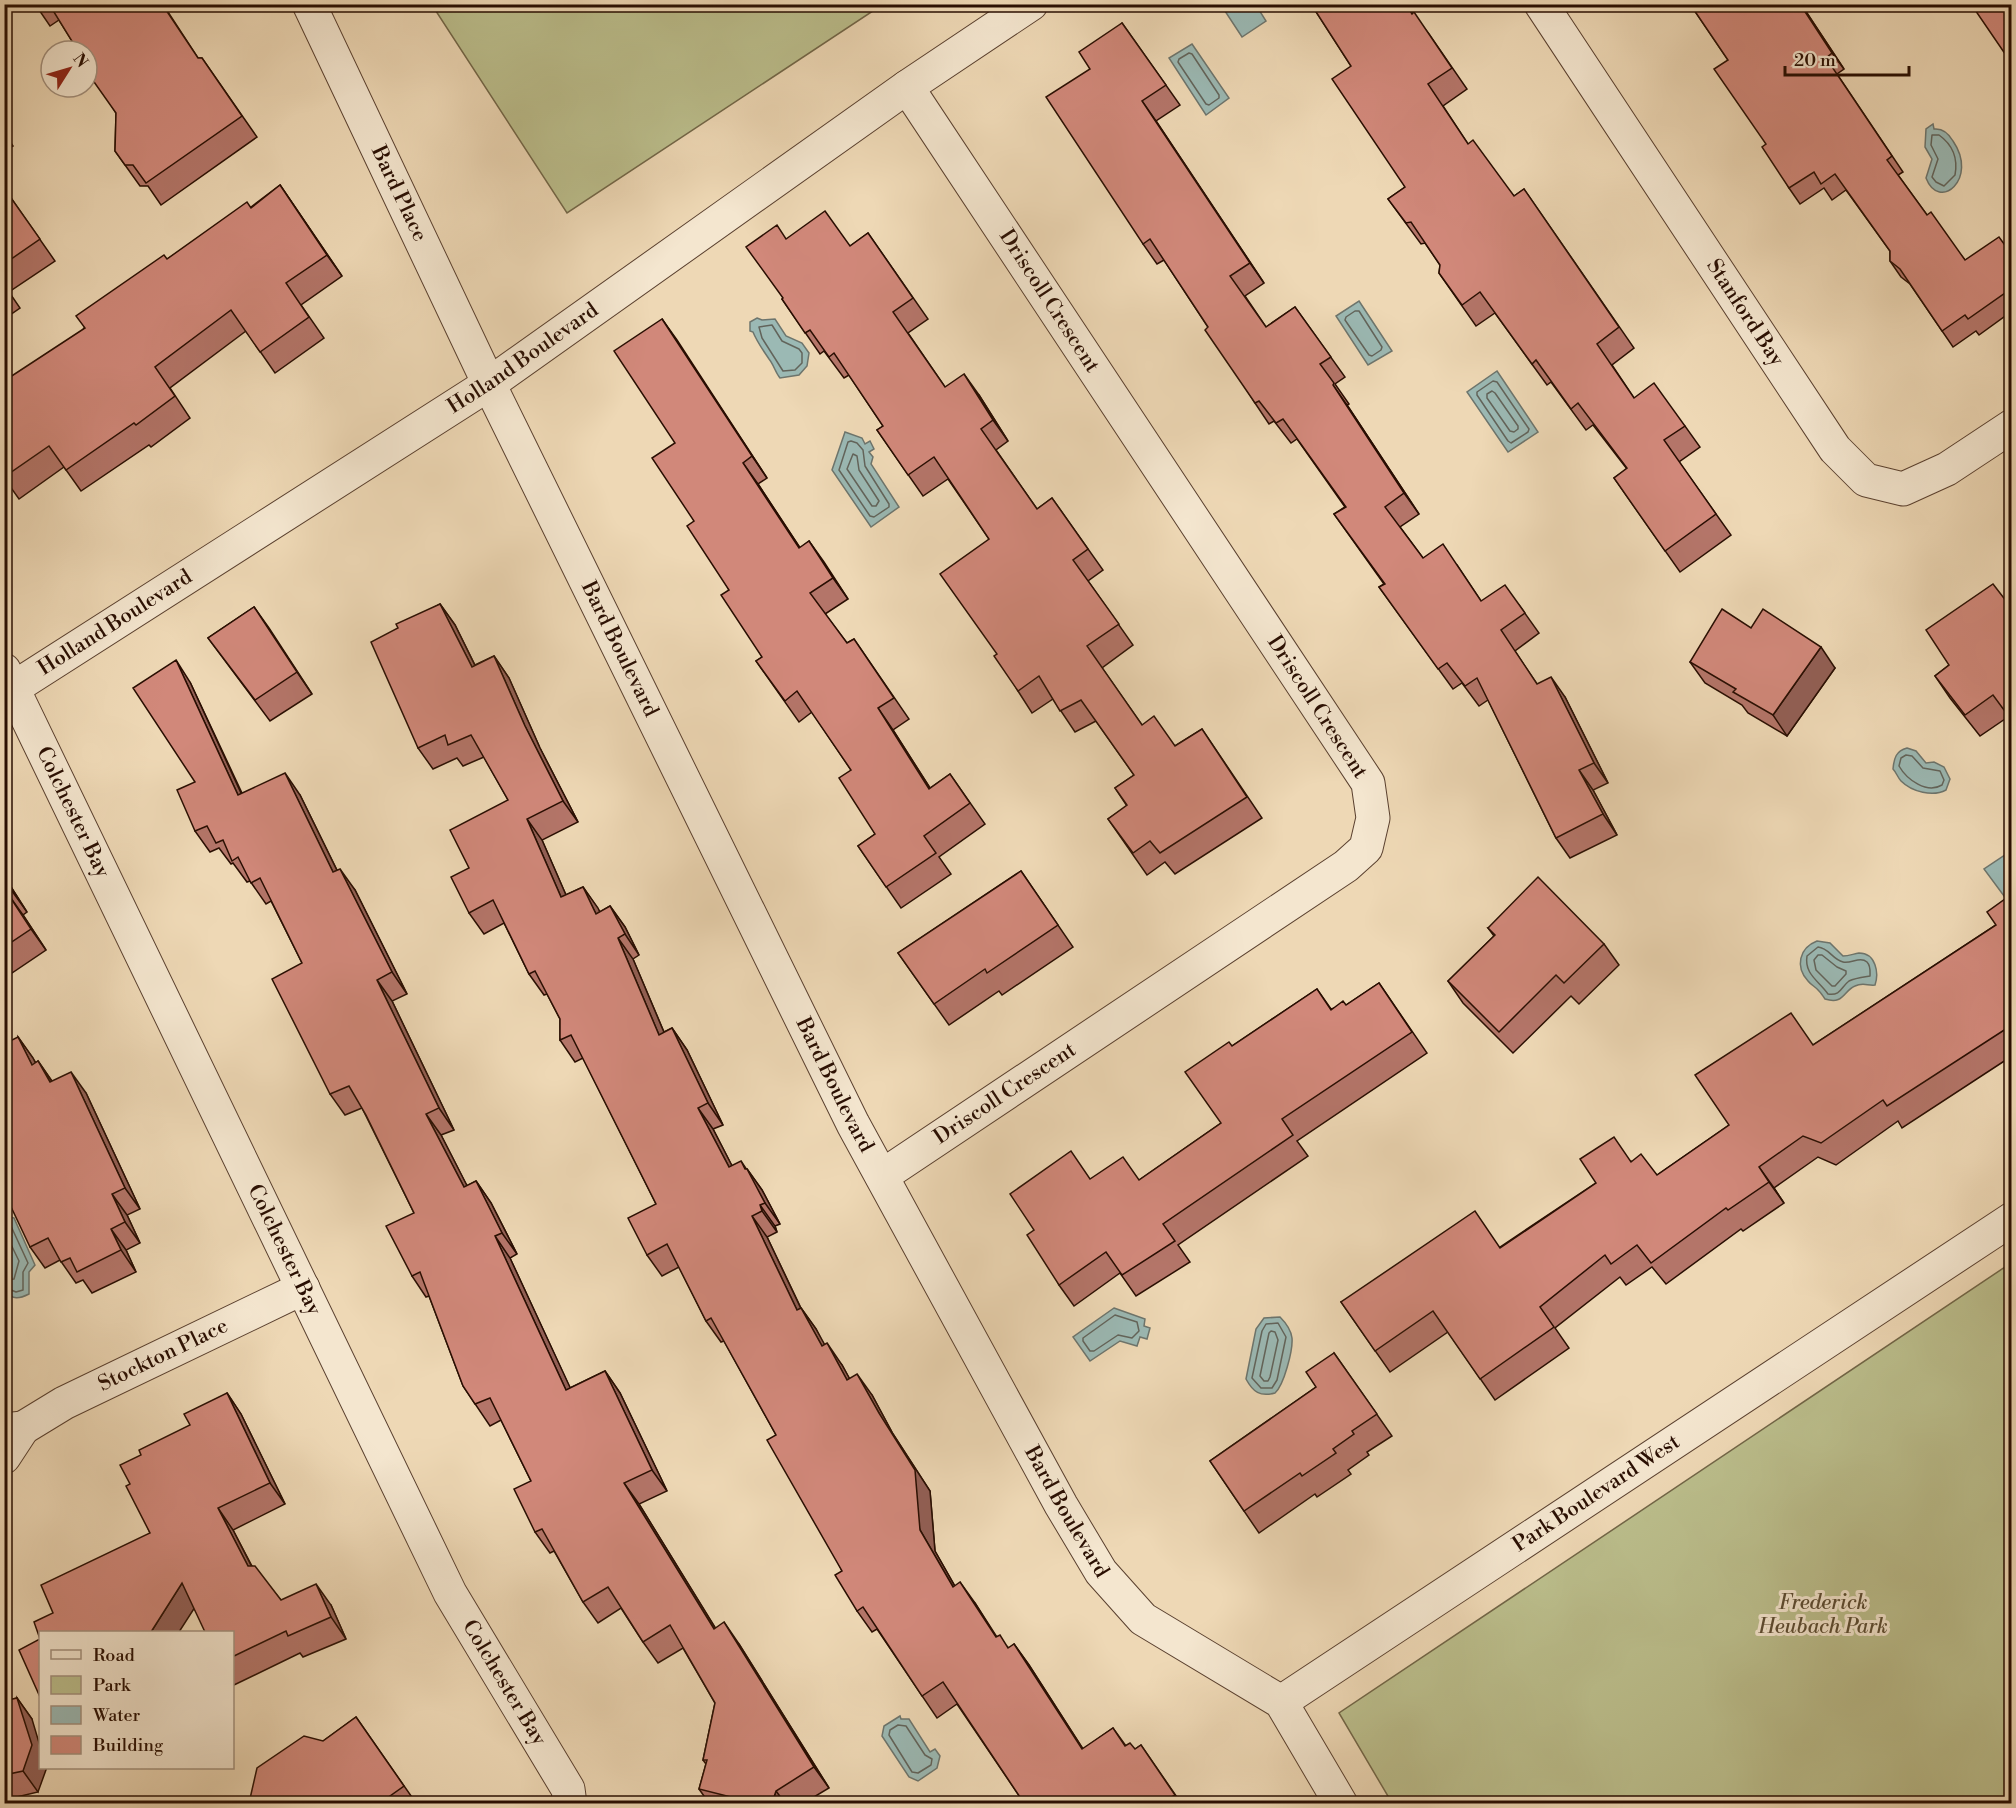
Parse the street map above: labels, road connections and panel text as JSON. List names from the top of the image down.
{
  "streets": {
    "street": [
      "Bard Place",
      "Driscoll Crescent",
      "Stanford Bay",
      "Holland Boulevard",
      "Bard Boulevard",
      "Colchester Bay",
      "Stockton Place",
      "Park Boulevard West"
    ]
  },
  "crossings": [
    ["Bard Place", "Holland Boulevard"],
    ["Bard Place", "Bard Boulevard"],
    ["Driscoll Crescent", "Holland Boulevard"],
    ["Driscoll Crescent", "Bard Boulevard"],
    ["Holland Boulevard", "Bard Boulevard"],
    ["Holland Boulevard", "Colchester Bay"],
    ["Bard Boulevard", "Park Boulevard West"],
    ["Colchester Bay", "Stockton Place"]
  ],
  "parks": ["Frederick Heubach Park"],
  "legend": [
    "Road",
    "Park",
    "Water",
    "Building"
  ],
  "scale_bar": "20 m",
  "north": "top right"
}
